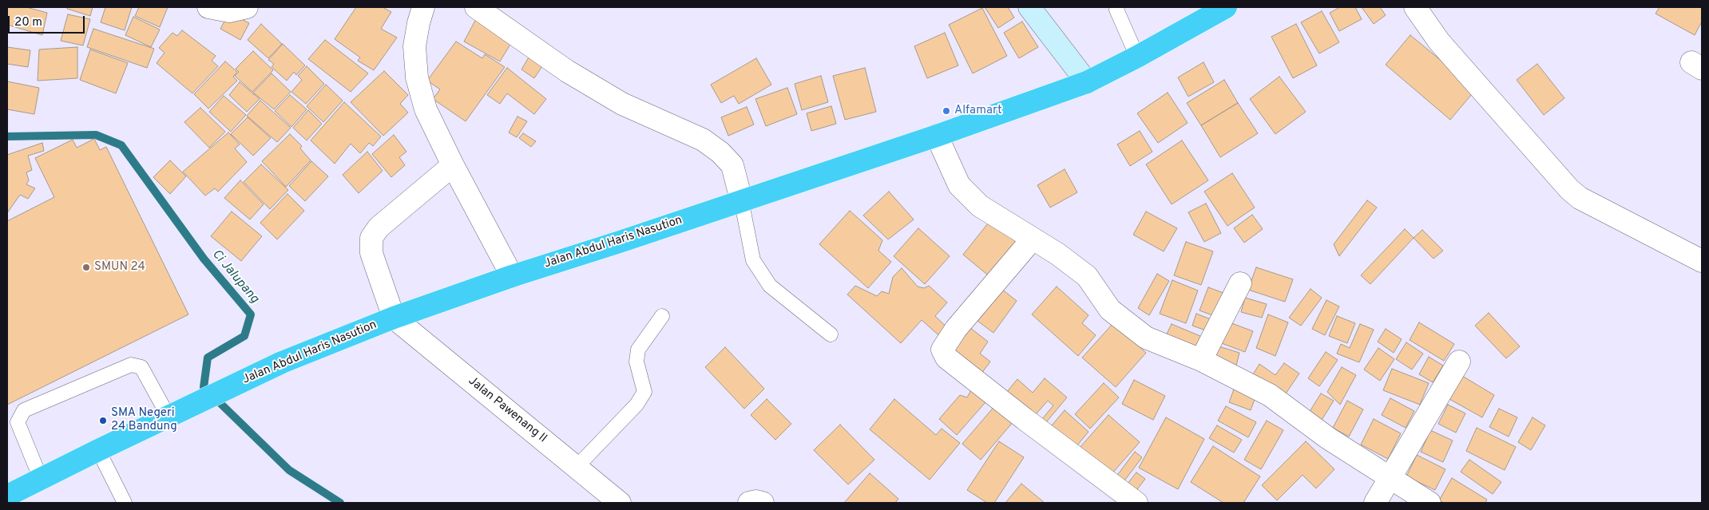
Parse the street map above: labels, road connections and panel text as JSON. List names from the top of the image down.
{
  "streets": {
    "highway": ["Jalan Abdul Haris Nasution"],
    "street": ["Jalan Pawenang II"]
  },
  "crossings": [
    ["Jalan Abdul Haris Nasution", "Jalan Pawenang II"]
  ],
  "water": ["Ci Jalupang"],
  "places": ["Alfamart", "SMUN 24", "SMA Negeri 24 Bandung"],
  "scale_bar": "20 m"
}
